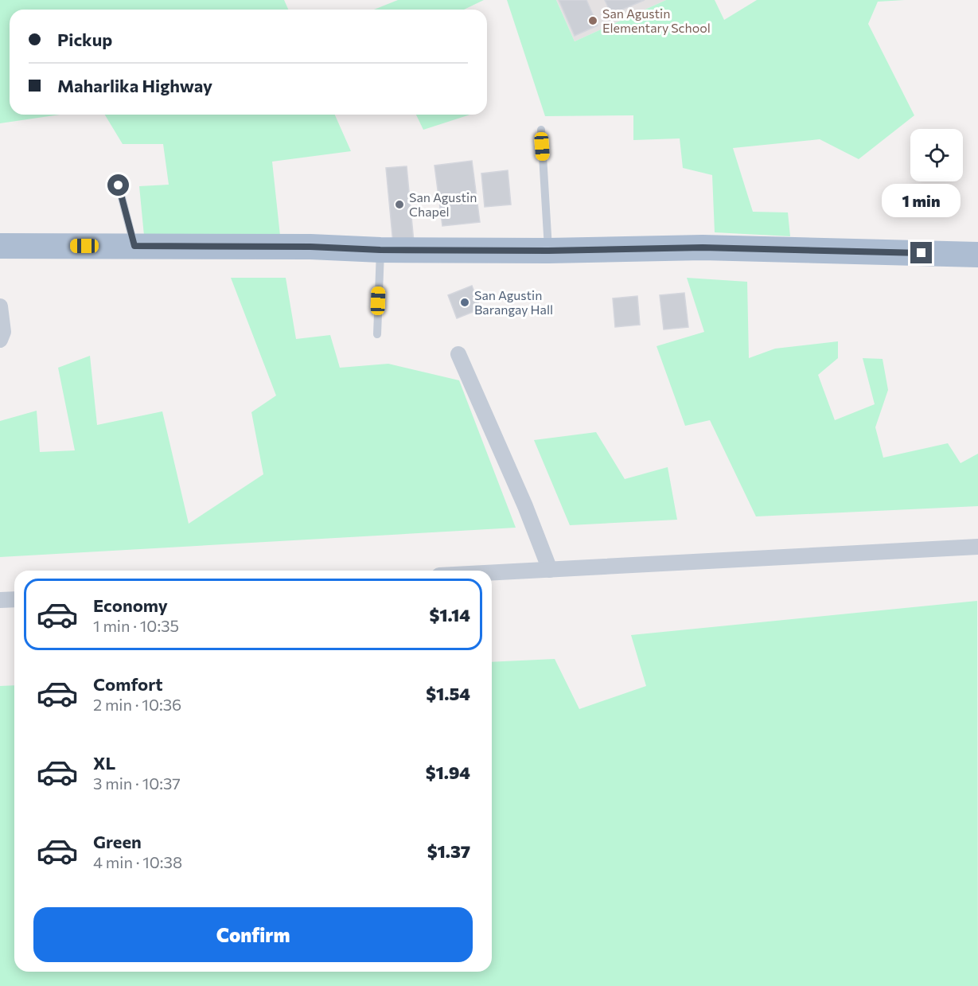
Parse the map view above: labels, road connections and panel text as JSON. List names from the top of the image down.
{
  "places": ["San Agustin Elementary School", "San Agustin Chapel", "San Agustin Barangay Hall"],
  "page": {
    "banner": ["Pickup", "Maharlika Highway"],
    "bubble": "1 min",
    "list": [
      {
        "name": "Economy",
        "note": "1 min · 10:35",
        "value": "$1.14"
      },
      {
        "name": "Comfort",
        "note": "2 min · 10:36",
        "value": "$1.54"
      },
      {
        "name": "XL",
        "note": "3 min · 10:37",
        "value": "$1.94"
      },
      {
        "name": "Green",
        "note": "4 min · 10:38",
        "value": "$1.37"
      }
    ],
    "buttons": "Confirm"
  }
}
